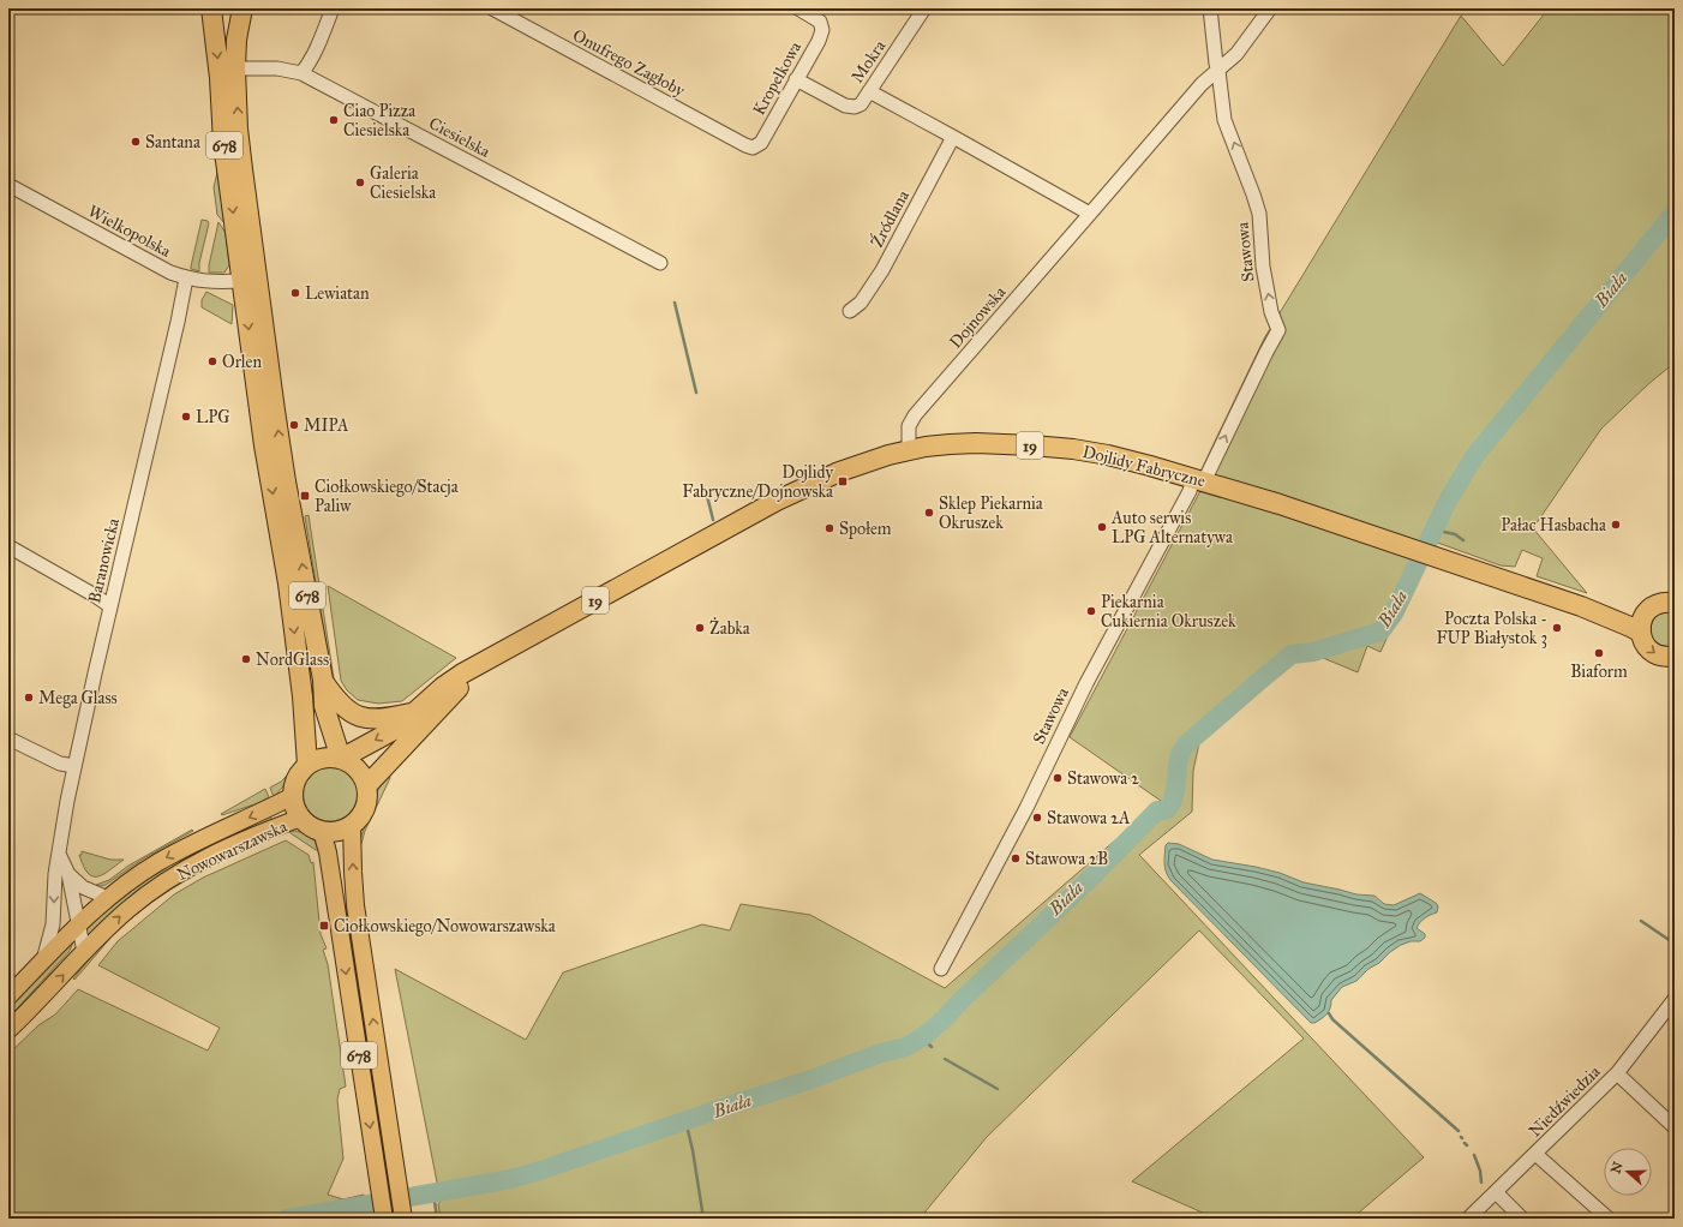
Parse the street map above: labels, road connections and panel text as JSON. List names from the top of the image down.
{
  "streets": {
    "highway": ["678", "19", "Dojlidy Fabryczne"],
    "main road": ["Nowowarszawska"],
    "street": [
      "Mokra",
      "Onufrego Zagłoby",
      "Kropelkowa",
      "Ciesielska",
      "Źródlana",
      "Wielkopolska",
      "Stawowa",
      "Dojnowska",
      "Baranowicka",
      "Niedźwiedzia"
    ]
  },
  "crossings": [
    ["Mokra", "Kropelkowa"],
    ["Onufrego Zagłoby", "Kropelkowa"],
    ["Ciesielska", "678"],
    ["678", "Wielkopolska"],
    ["678", "19"],
    ["678", "Nowowarszawska"],
    ["Wielkopolska", "Baranowicka"],
    ["Stawowa", "Dojnowska"],
    ["Stawowa", "Dojlidy Fabryczne"],
    ["Dojnowska", "Dojlidy Fabryczne"],
    ["19", "Dojlidy Fabryczne"],
    ["19", "Nowowarszawska"],
    ["Baranowicka", "Nowowarszawska"]
  ],
  "one_way": ["Stawowa"],
  "water": ["Biała"],
  "places": {
    "other": [
      "Ciao Pizza Ciesielska",
      "Santana",
      "Galeria Ciesielska",
      "Lewiatan",
      "Orlen",
      "LPG",
      "MIPA",
      "Sklep Piekarnia Okruszek",
      "Pałac Hasbacha",
      "Auto serwis LPG Alternatywa",
      "Społem",
      "Piekarnia Cukiernia Okruszek",
      "Żabka",
      "Poczta Polska - FUP Białystok 3",
      "Biaform",
      "NordGlass",
      "Mega Glass",
      "Stawowa 2",
      "Stawowa 2A",
      "Stawowa 2B"
    ],
    "transit": ["Dojlidy Fabryczne/Dojnowska", "Ciołkowskiego/Stacja Paliw", "Ciołkowskiego/Nowowarszawska"]
  },
  "north": "left"
}
